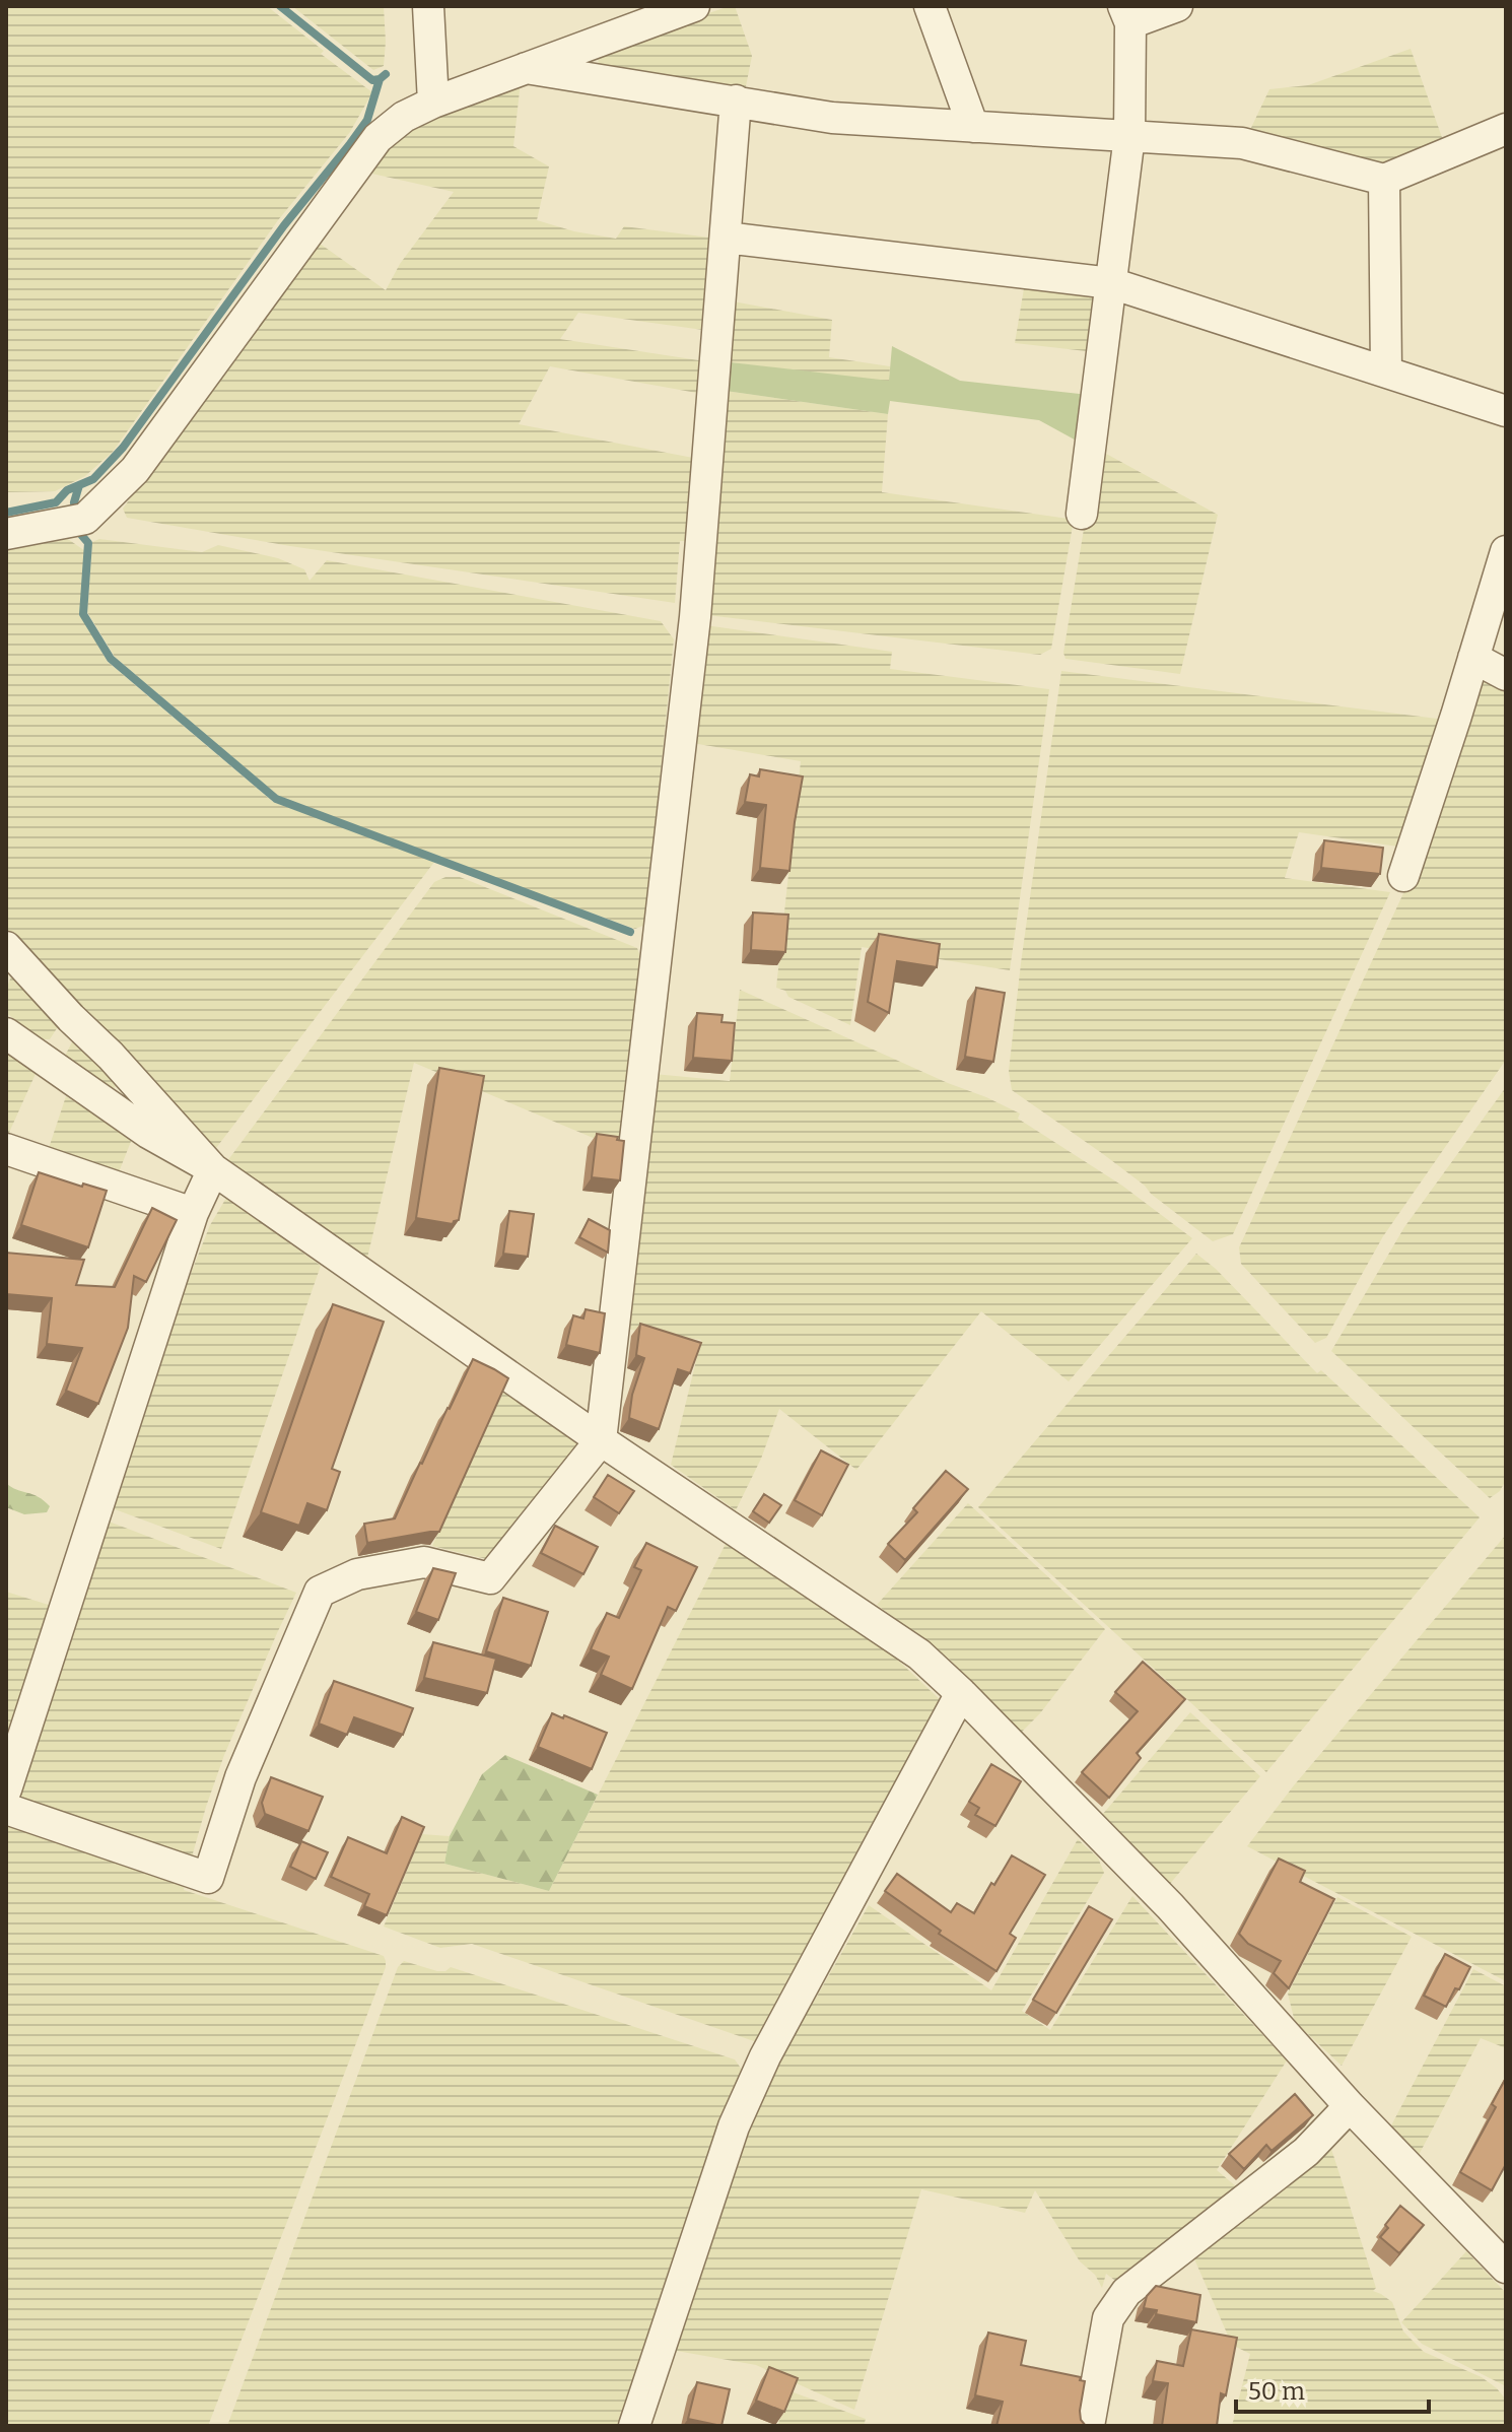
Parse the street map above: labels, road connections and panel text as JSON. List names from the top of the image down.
{
  "scale_bar": "50 m"
}
